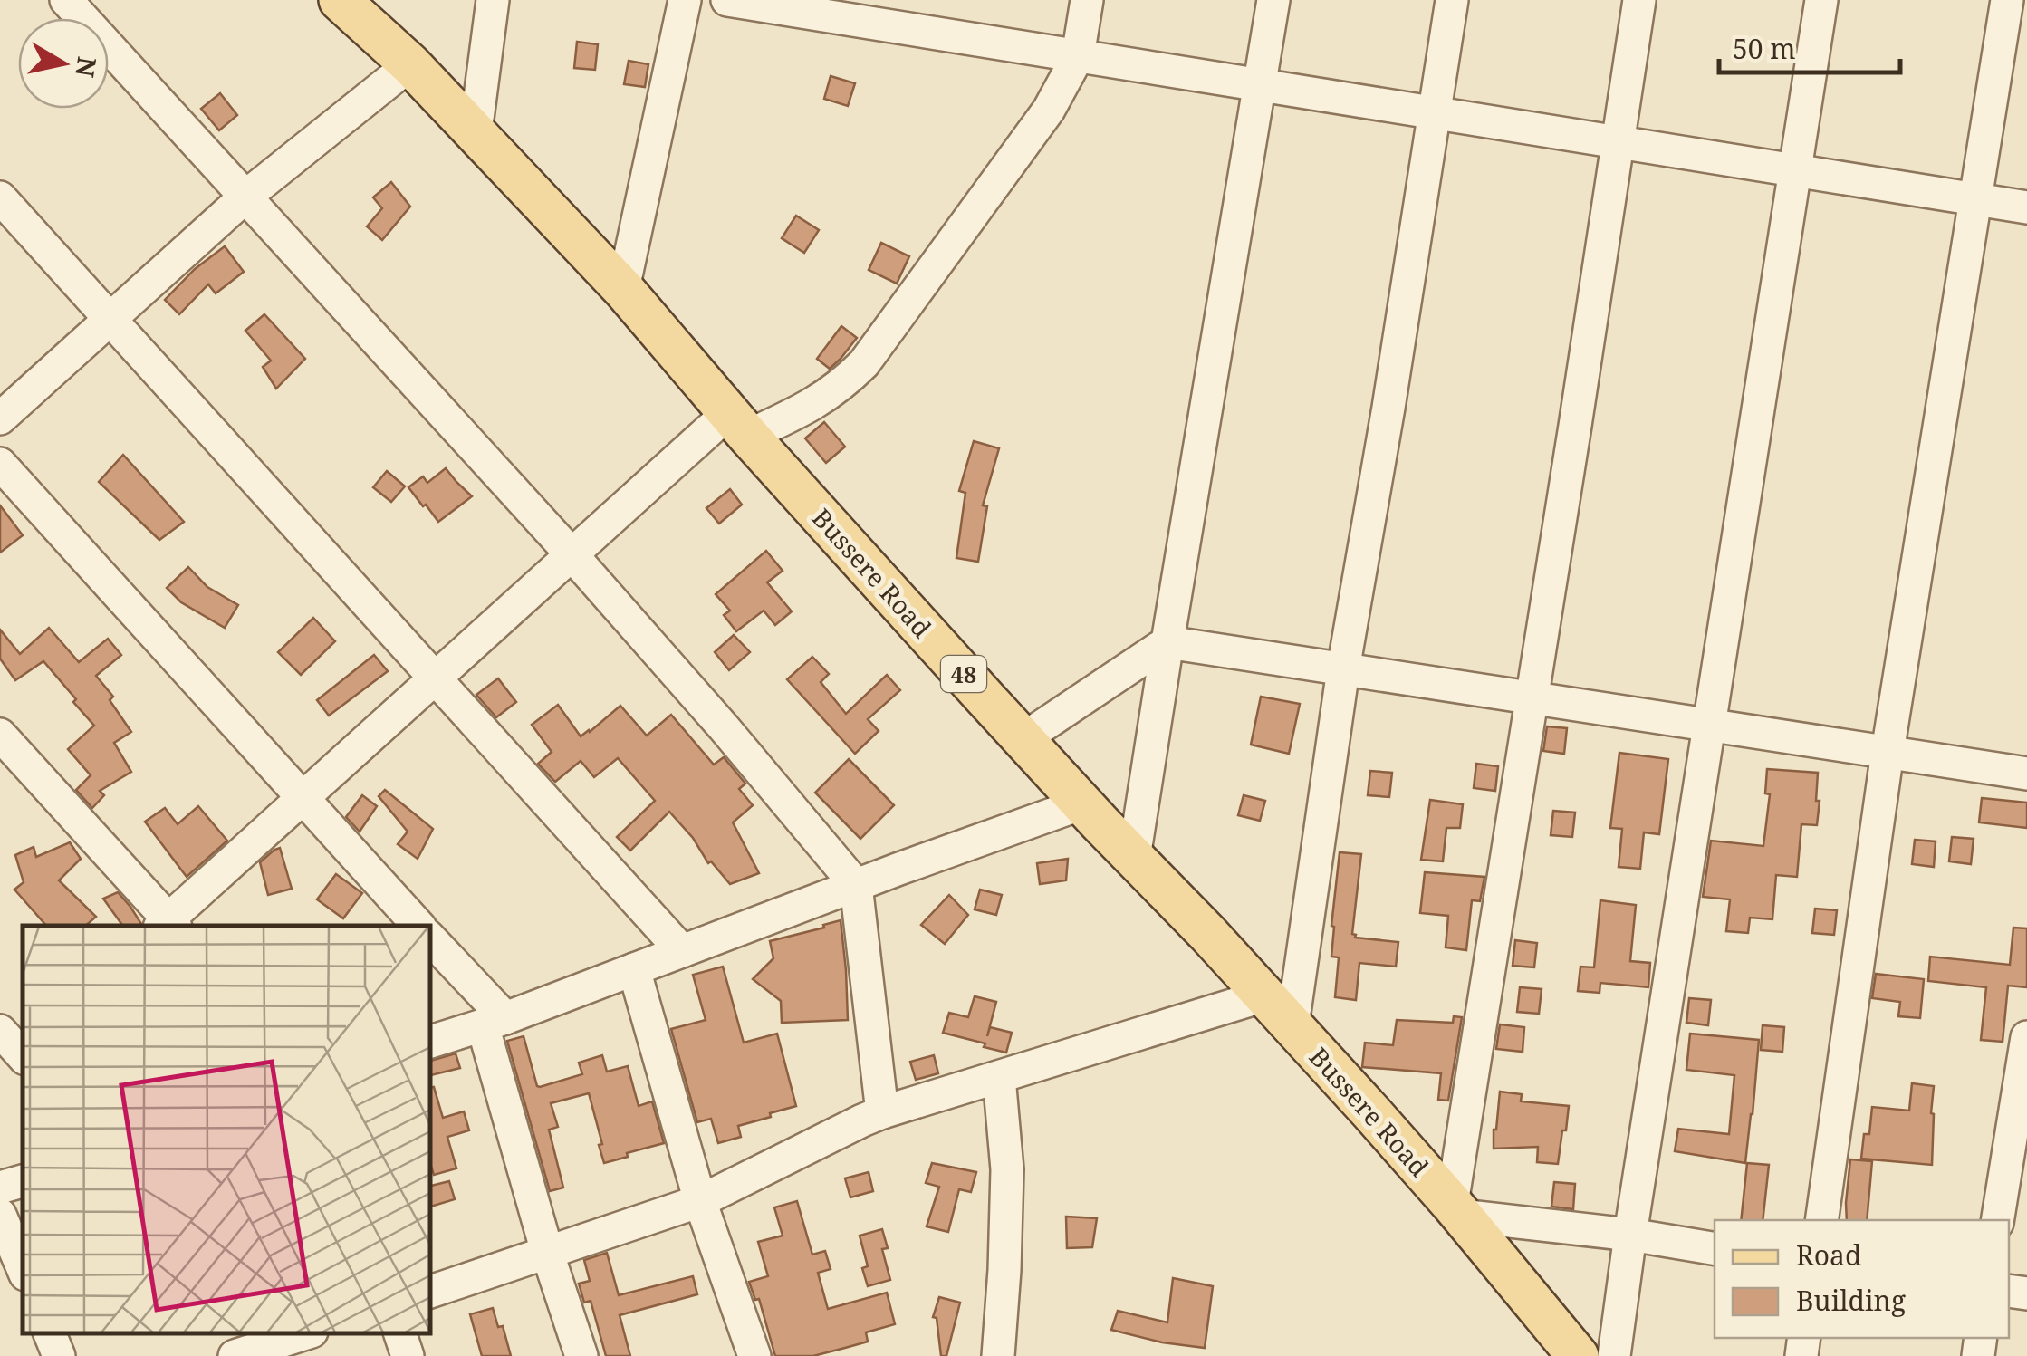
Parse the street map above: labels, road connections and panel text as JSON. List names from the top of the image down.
{
  "streets": {
    "main road": ["Bussere Road", "48"]
  },
  "legend": ["Road", "Building"],
  "scale_bar": "50 m",
  "north": "right"
}
